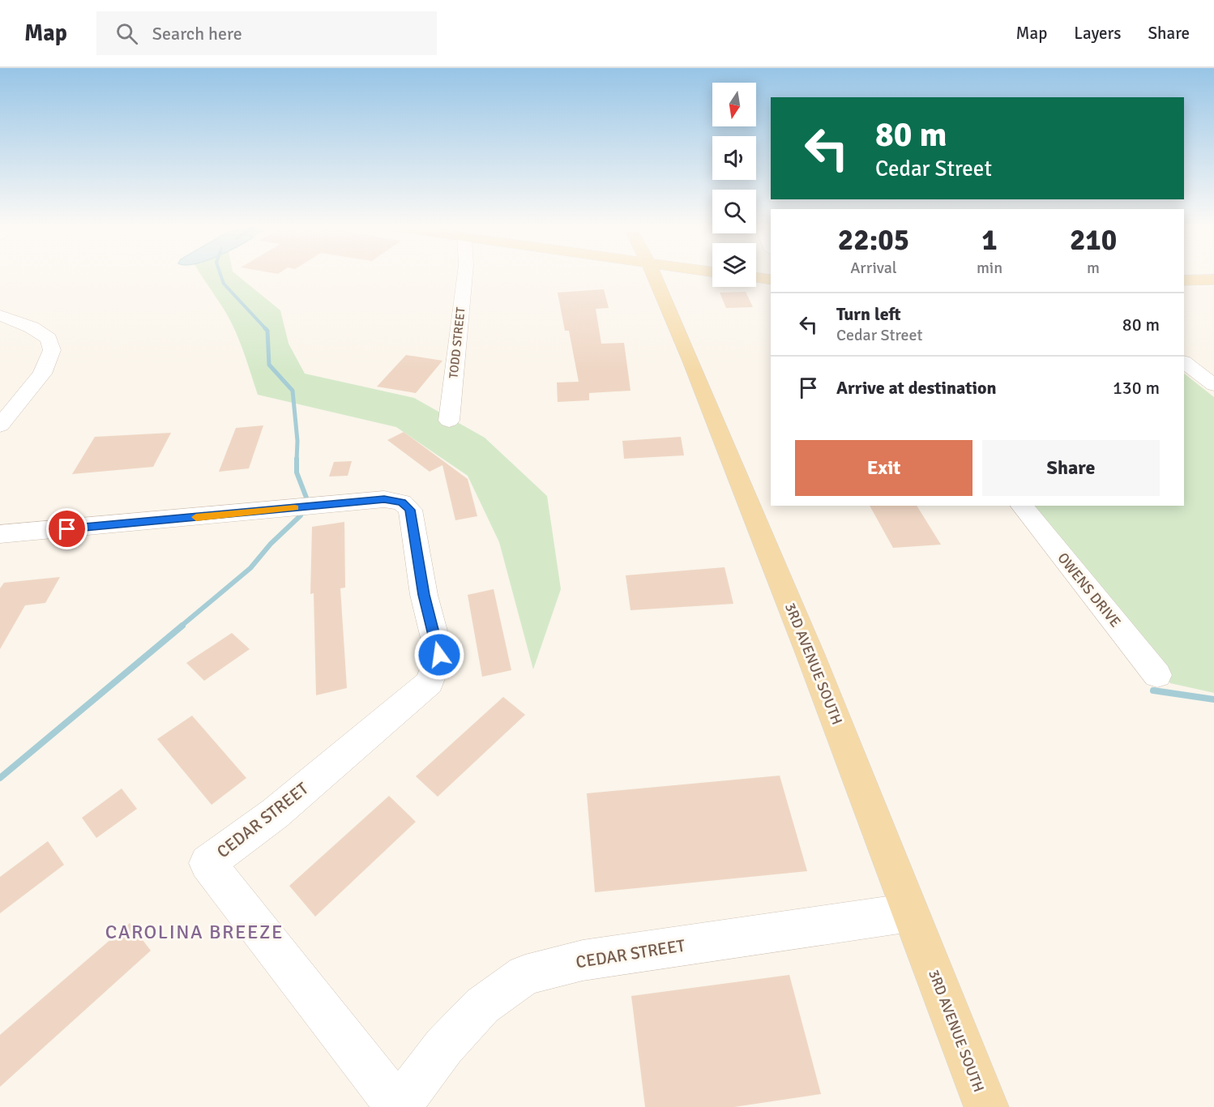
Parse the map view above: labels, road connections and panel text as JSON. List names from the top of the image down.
{
  "streets": {
    "main road": ["3RD AVENUE SOUTH"],
    "street": ["TODD STREET", "OWENS DRIVE", "CEDAR STREET"]
  },
  "crossings": [
    ["3RD AVENUE SOUTH", "CEDAR STREET"]
  ],
  "districts": ["CAROLINA BREEZE"],
  "north": "bottom",
  "page": {
    "header": "Map",
    "search": "Search here",
    "nav": ["Map", "Layers", "Share"],
    "turn": ["80 m", "Cedar Street"],
    "eta": [
      "22:05",
      "Arrival",
      "1",
      "min",
      "210",
      "m"
    ],
    "list": [
      {
        "name": "Turn left",
        "note": "Cedar Street",
        "value": "80 m"
      },
      {
        "name": "Arrive at destination",
        "value": "130 m"
      }
    ],
    "buttons": ["Exit", "Share"]
  }
}
